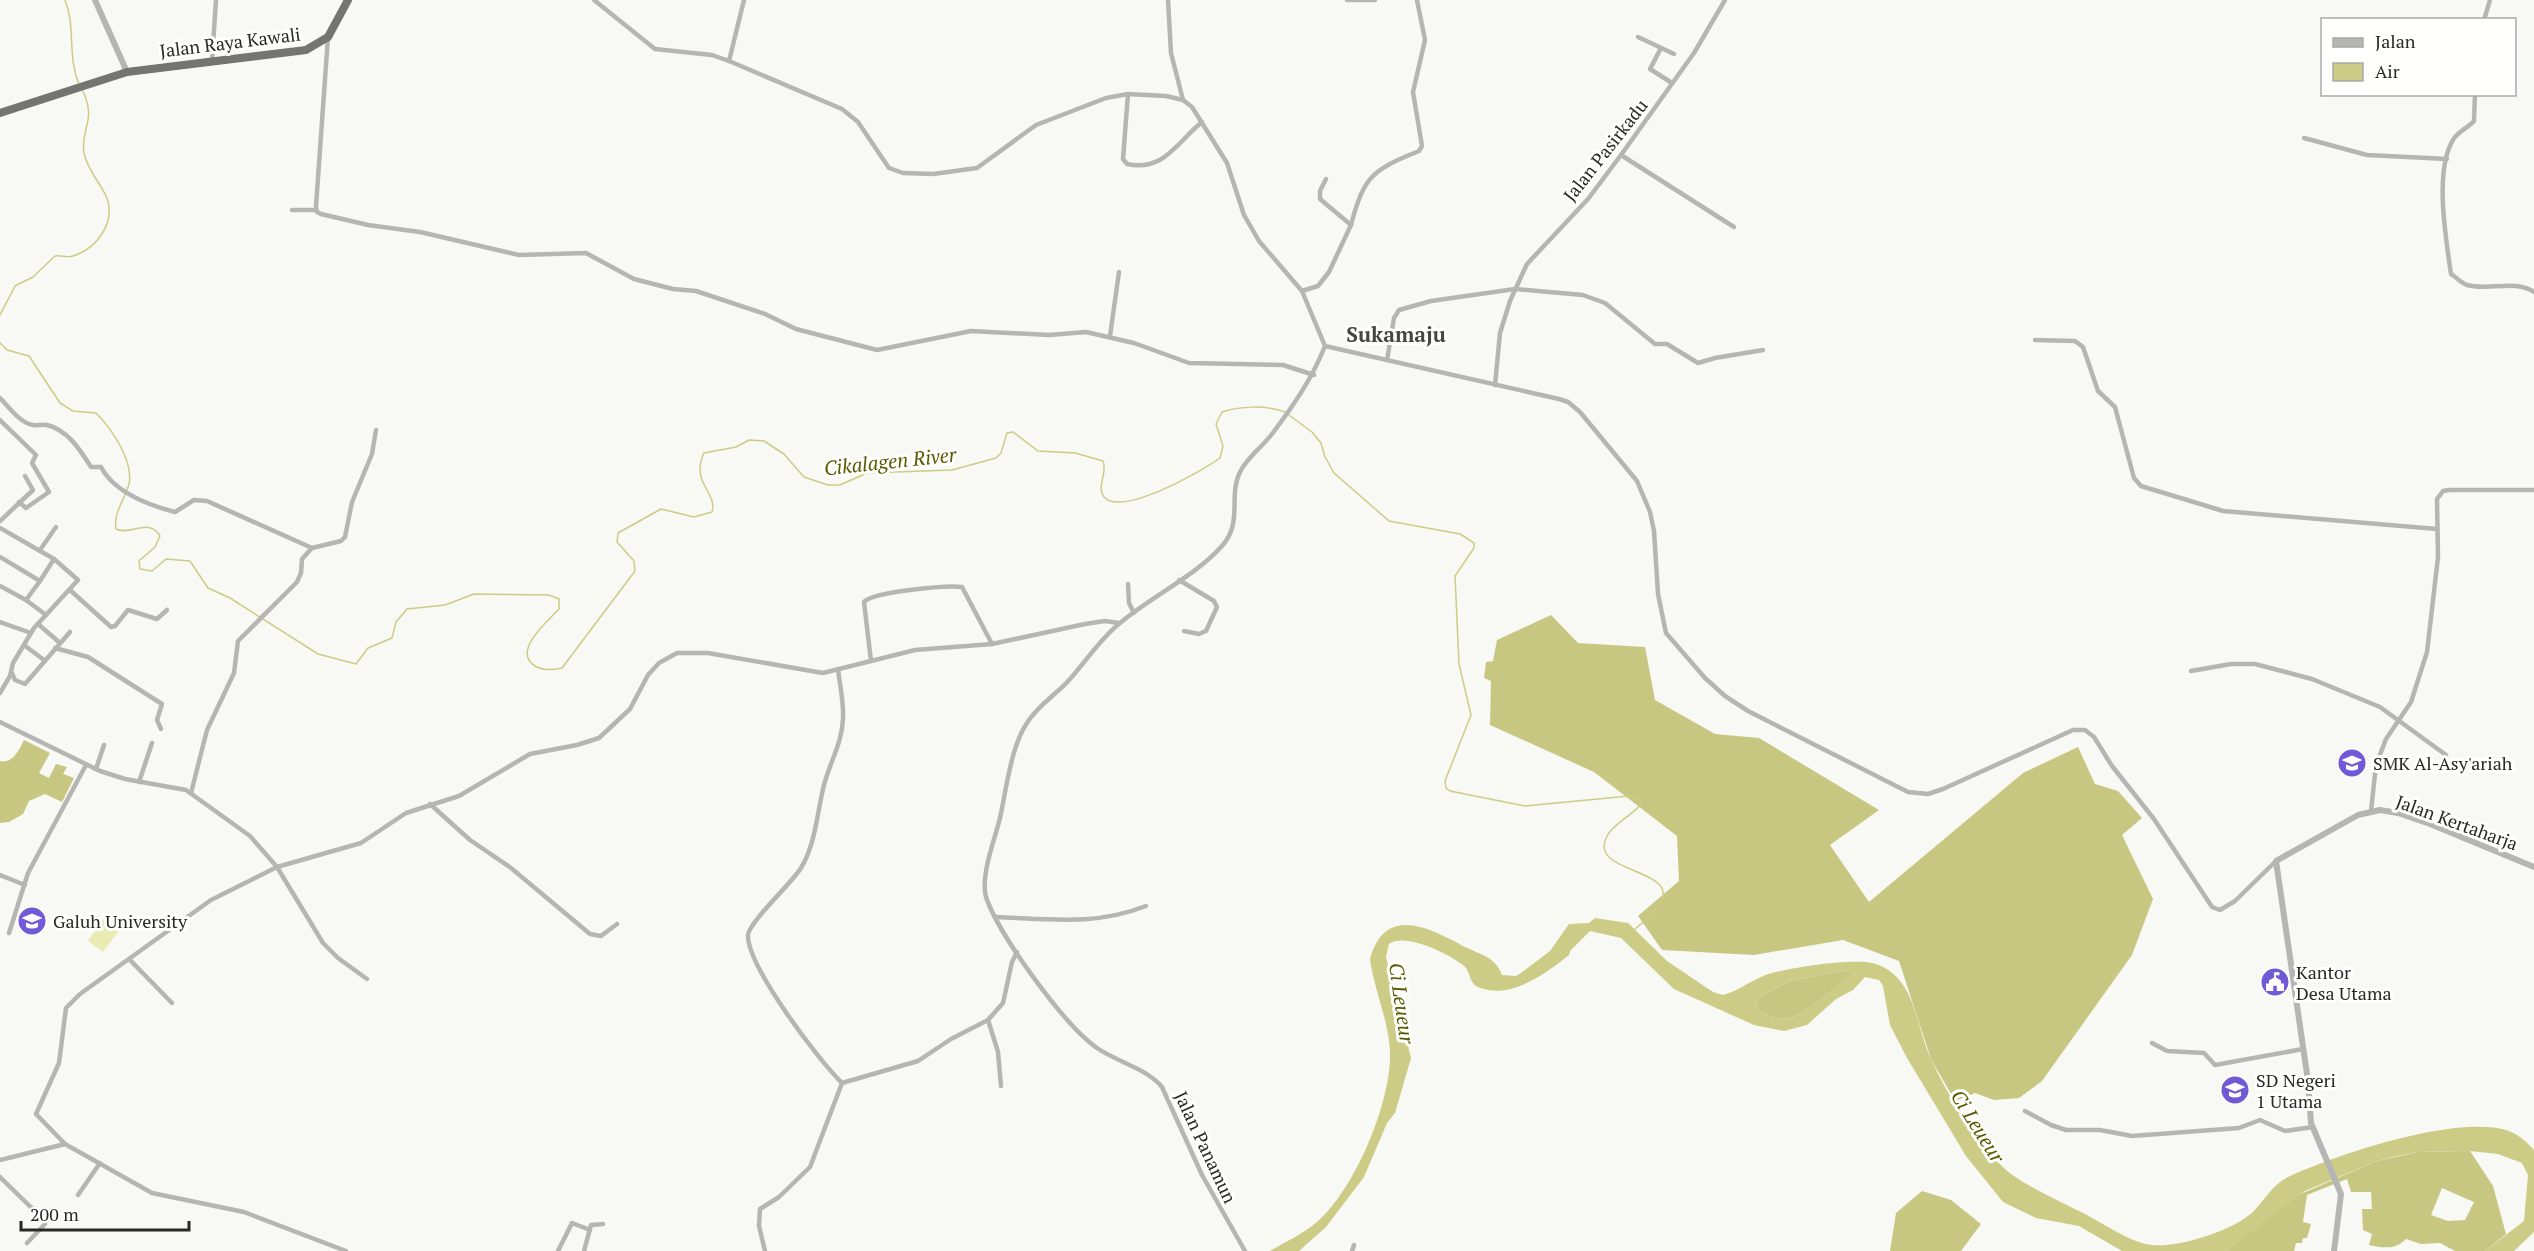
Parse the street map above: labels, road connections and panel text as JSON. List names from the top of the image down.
{
  "streets": {
    "highway": ["Jalan Raya Kawali"],
    "street": ["Jalan Pasirkadu", "Jalan Kertaharja", "Jalan Panamun"]
  },
  "districts": ["Sukamaju"],
  "water": ["Cikalagen River", "Ci Leueur"],
  "places": {
    "school or university": ["SMK Al-Asy'ariah", "Galuh University", "SD Negeri 1 Utama"],
    "public building": ["Kantor Desa Utama"]
  },
  "legend": ["Jalan", "Air"],
  "scale_bar": "200 m"
}
